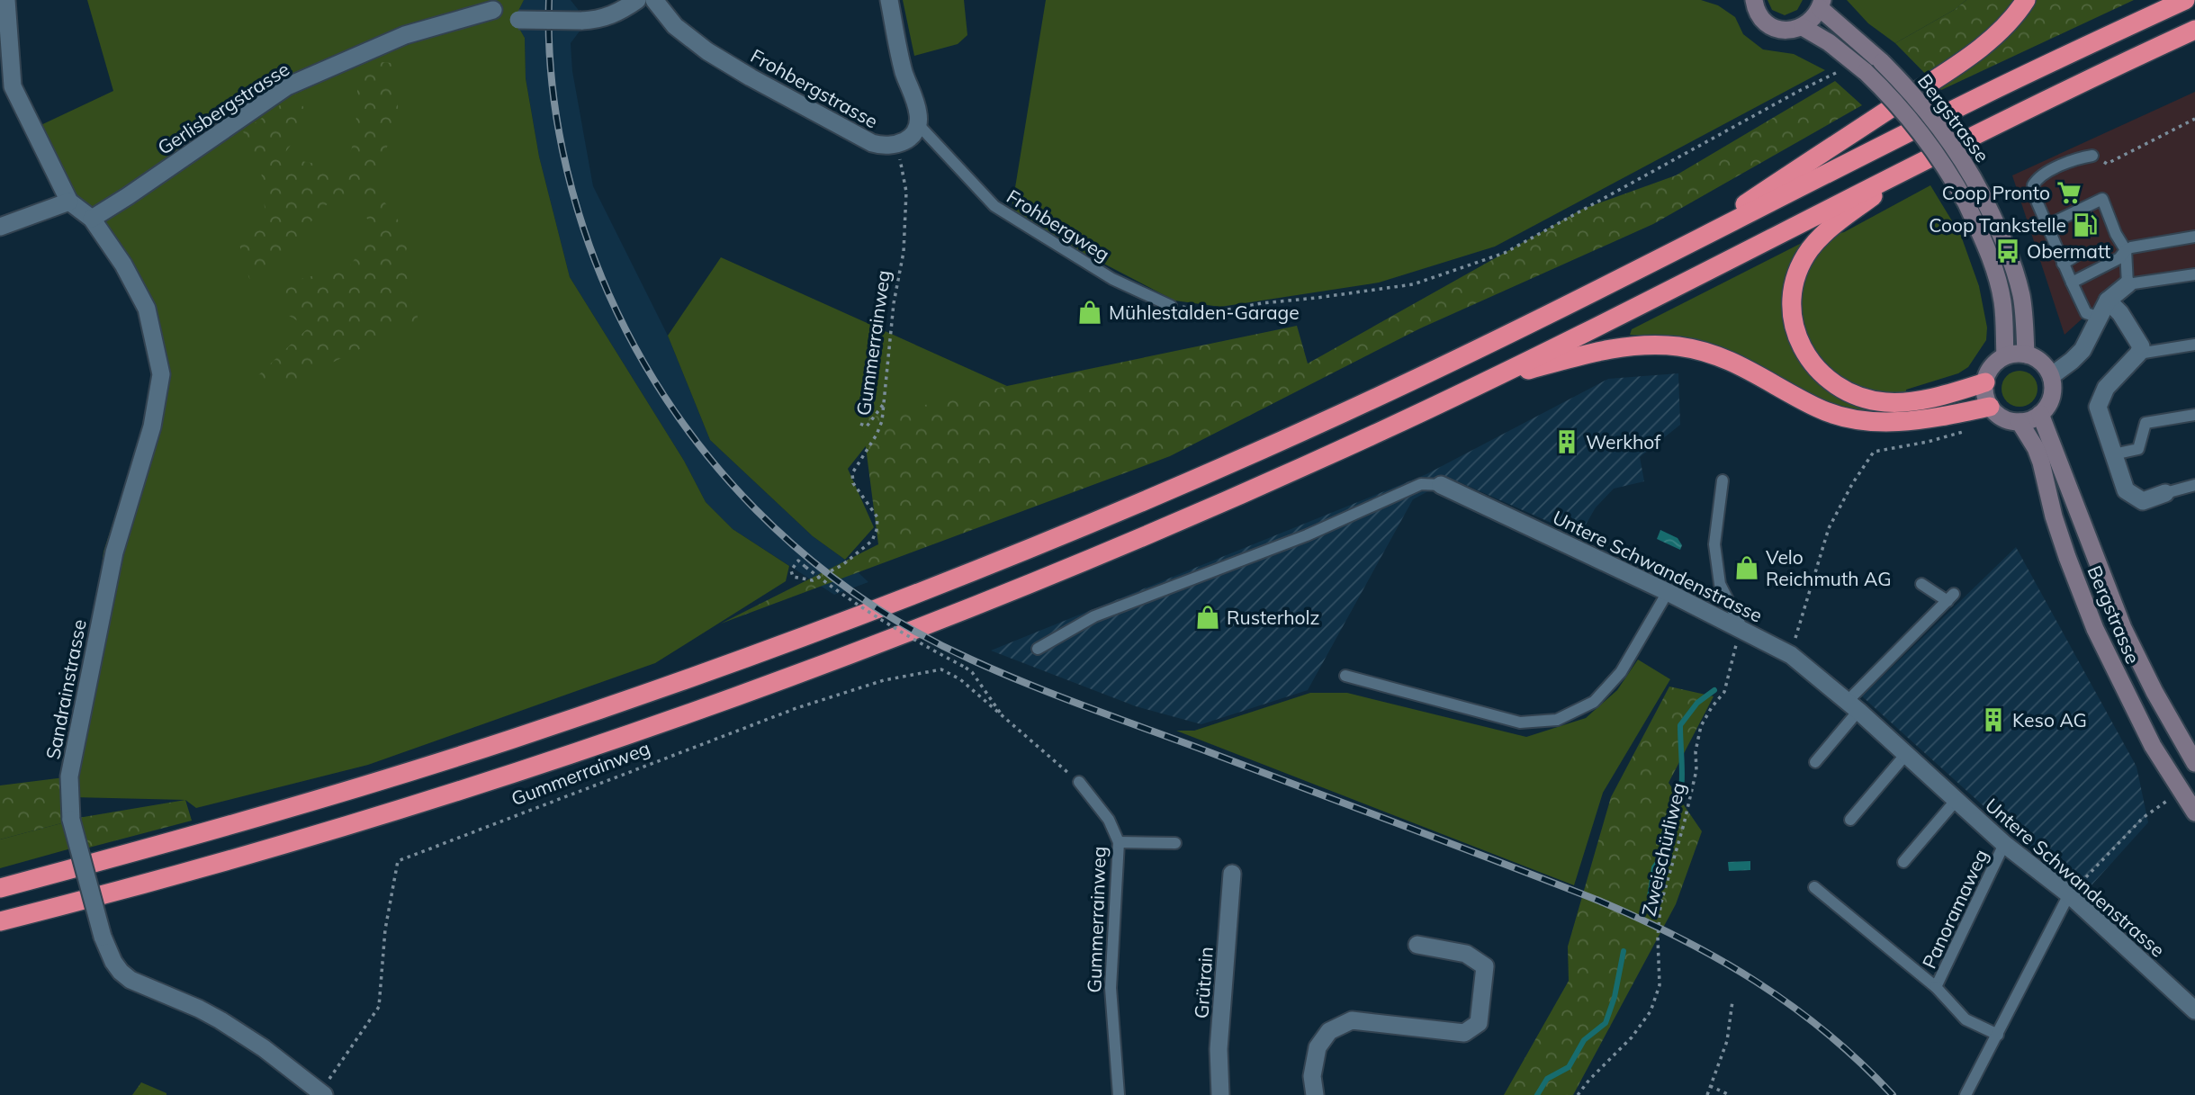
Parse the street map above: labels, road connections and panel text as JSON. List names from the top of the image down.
{
  "streets": {
    "main road": ["Bergstrasse"],
    "street": [
      "Frohbergstrasse",
      "Gerlisbergstrasse",
      "Untere Schwandenstrasse",
      "Sandrainstrasse",
      "Grütrain"
    ],
    "lane": ["Frohbergweg", "Gummerrainweg", "Panoramaweg"],
    "path": ["Zweischürliweg"]
  },
  "crossings": [
    ["Frohbergstrasse", "Gummerrainweg"],
    ["Gerlisbergstrasse", "Sandrainstrasse"],
    ["Gummerrainweg", "Sandrainstrasse"],
    ["Untere Schwandenstrasse", "Zweischürliweg"],
    ["Untere Schwandenstrasse", "Panoramaweg"]
  ],
  "places": {
    "supermarket": ["Coop Pronto"],
    "fuel station": ["Coop Tankstelle"],
    "bus stop": ["Obermatt"],
    "shop": ["Mühlestalden-Garage", "Velo Reichmuth AG", "Rusterholz"],
    "building": ["Werkhof", "Keso AG"]
  }
}
